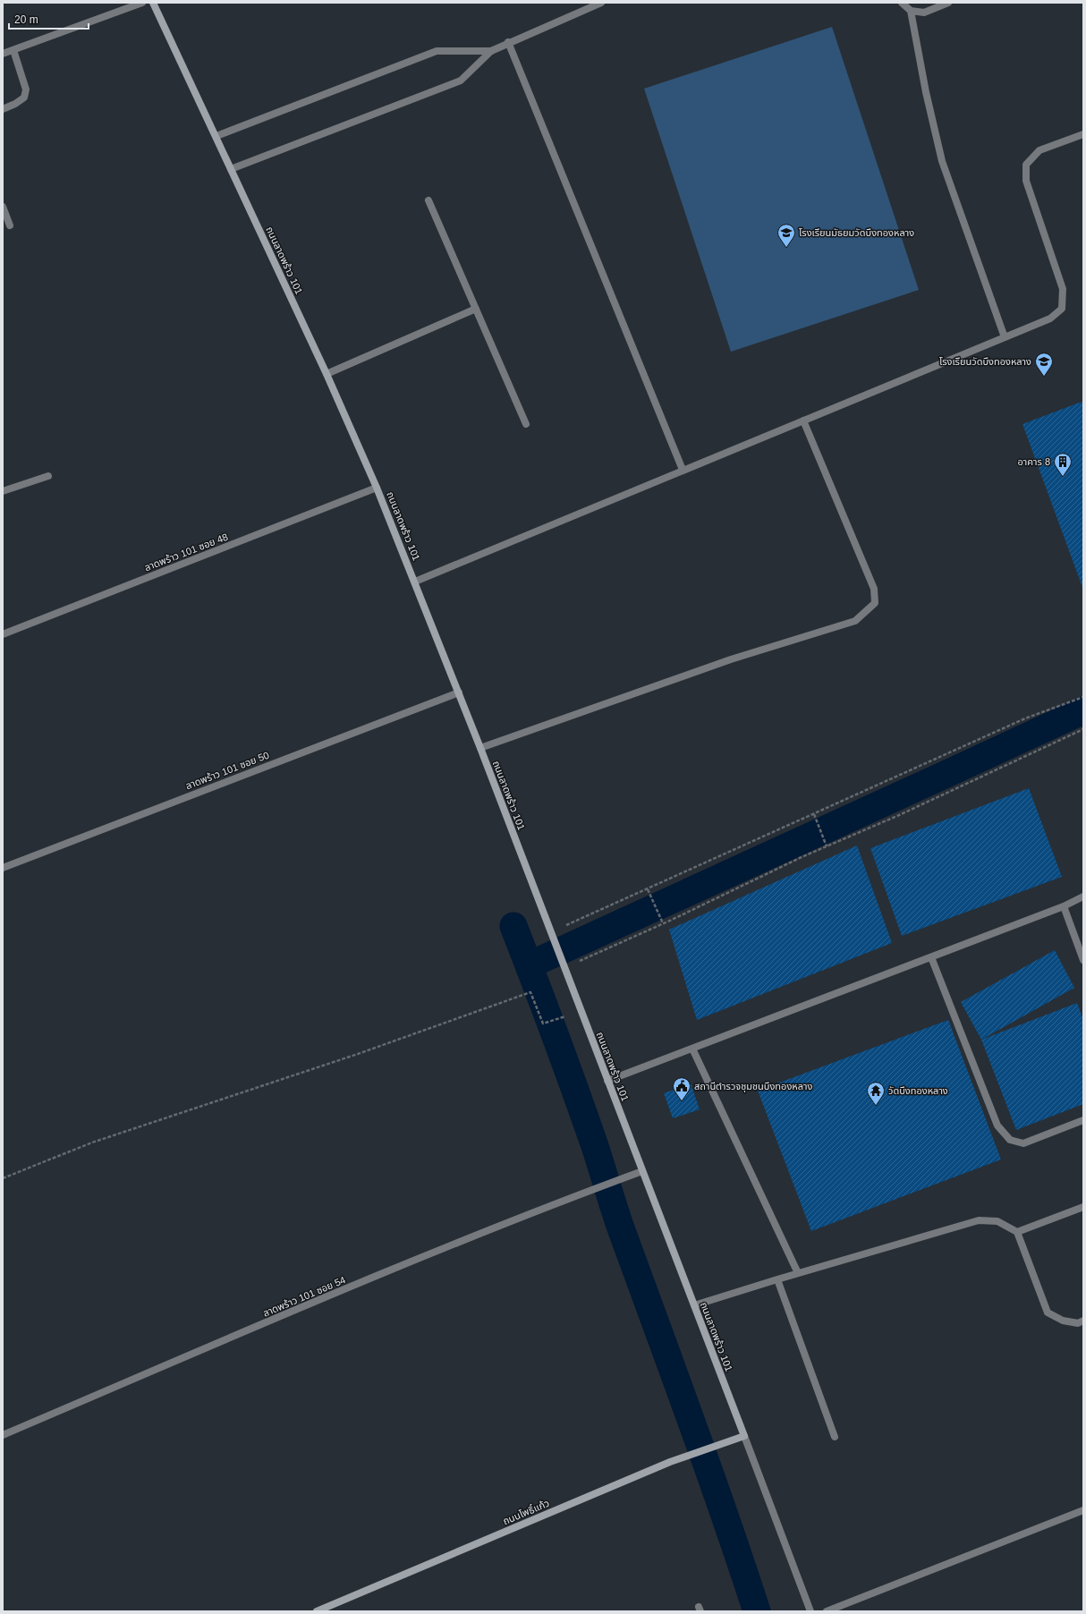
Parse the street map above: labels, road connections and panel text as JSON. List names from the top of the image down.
{
  "streets": {
    "street": [
      "ถนนลาดพร้าว 101",
      "ลาดพร้าว 101 ซอย 48",
      "ลาดพร้าว 101 ซอย 50",
      "ลาดพร้าว 101 ซอย 54",
      "ถนนโพธิ์แก้ว"
    ]
  },
  "crossings": [
    ["ถนนลาดพร้าว 101", "ลาดพร้าว 101 ซอย 48"],
    ["ถนนลาดพร้าว 101", "ลาดพร้าว 101 ซอย 50"],
    ["ถนนลาดพร้าว 101", "ลาดพร้าว 101 ซอย 54"],
    ["ถนนลาดพร้าว 101", "ถนนโพธิ์แก้ว"]
  ],
  "places": {
    "school or university": ["โรงเรียนมัธยมวัดบึงทองหลาง", "โรงเรียนวัดบึงทองหลาง"],
    "building": ["อาคาร 8"],
    "public building": ["สถานีตำรวจชุมชนบึงทองหลาง"],
    "temple": ["วัดบึงทองหลาง"]
  },
  "scale_bar": "20 m"
}
